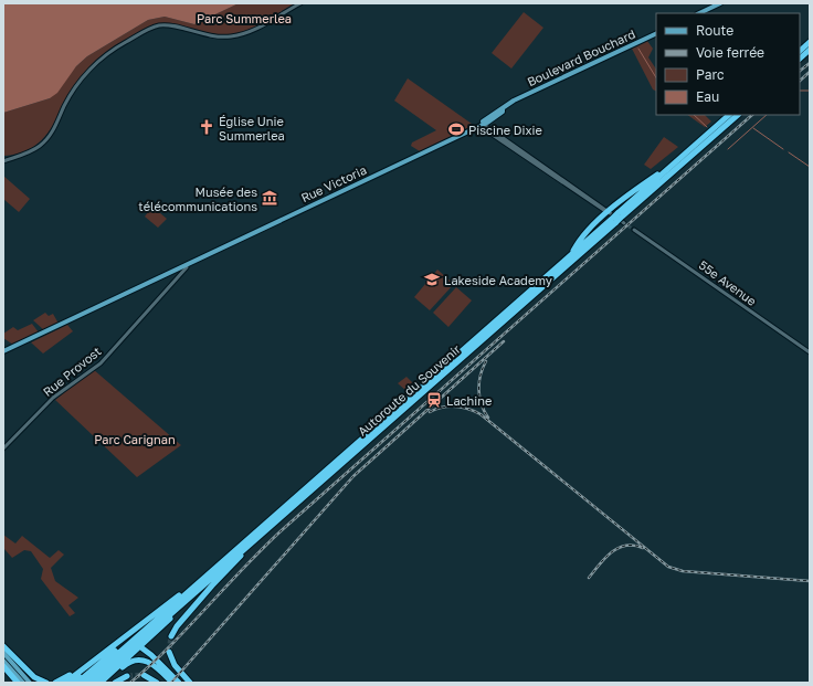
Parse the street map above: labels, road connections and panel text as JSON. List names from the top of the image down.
{
  "streets": {
    "highway": ["Autoroute du Souvenir"],
    "main road": ["Boulevard Bouchard", "Rue Victoria"],
    "street": ["55e Avenue", "Rue Provost"]
  },
  "crossings": [
    ["Boulevard Bouchard", "Rue Victoria"],
    ["Rue Victoria", "Rue Provost"]
  ],
  "parks": ["Parc Summerlea", "Parc Carignan"],
  "places": {
    "church": ["Église Unie Summerlea"],
    "sports": ["Piscine Dixie"],
    "museum": ["Musée des télécommunications"],
    "school or university": ["Lakeside Academy"],
    "station": ["Lachine"]
  },
  "legend": [
    "Route",
    "Voie ferrée",
    "Parc",
    "Eau"
  ]
}
